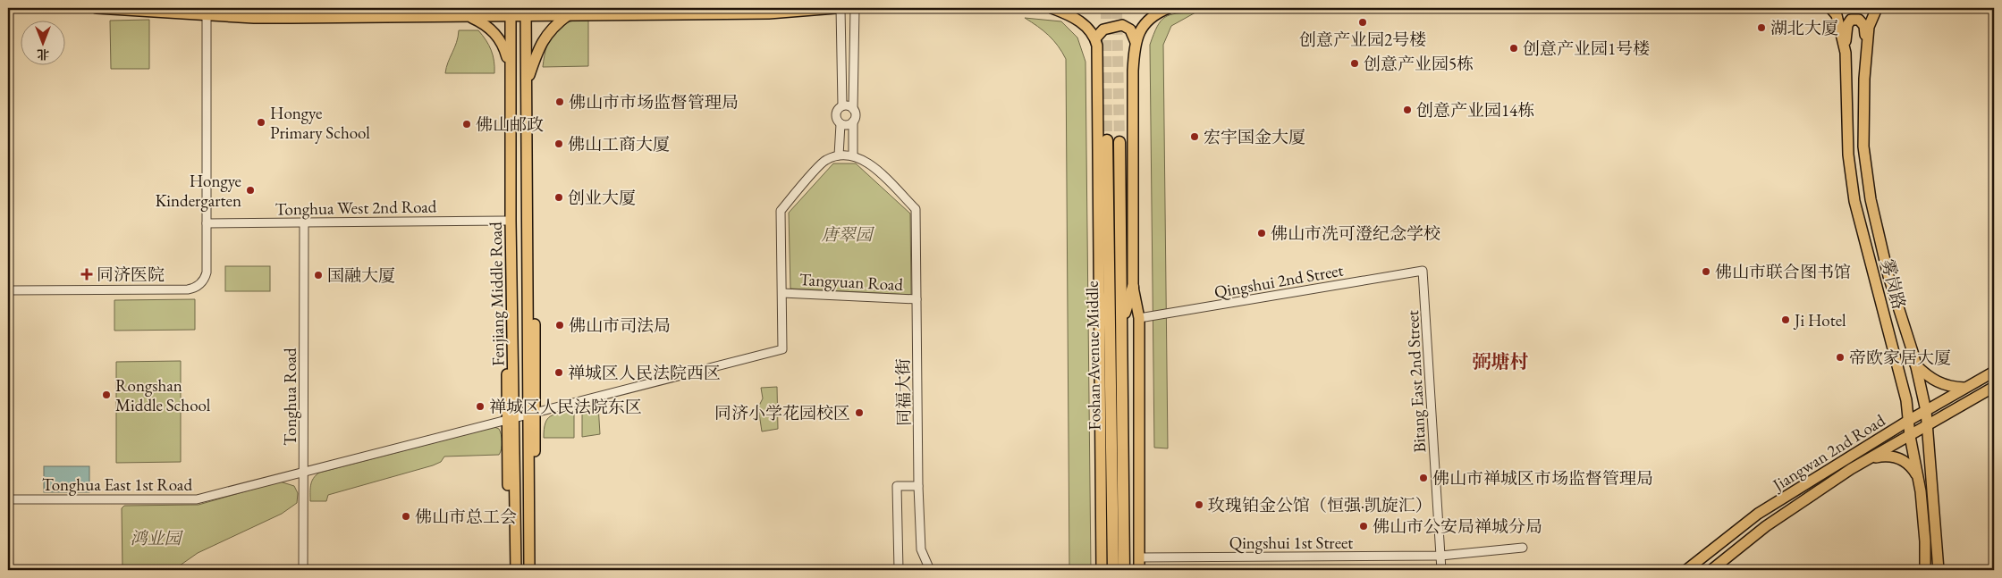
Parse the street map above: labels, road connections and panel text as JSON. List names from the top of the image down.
{
  "streets": {
    "highway": ["Foshan Avenue Middle"],
    "main road": ["雾岗路", "Fenjiang Middle Road", "Jiangwan 2nd Road"],
    "street": [
      "Tonghua West 2nd Road",
      "Qingshui 2nd Street",
      "Tangyuan Road",
      "Bitang East 2nd Street",
      "同福大街",
      "Tonghua Road",
      "Tonghua East 1st Road",
      "Qingshui 1st Street"
    ]
  },
  "crossings": [
    ["Tonghua West 2nd Road", "Tonghua Road"],
    ["Qingshui 2nd Street", "Bitang East 2nd Street"],
    ["Tangyuan Road", "Fenjiang Middle Road"],
    ["Tangyuan Road", "同福大街"],
    ["Tangyuan Road", "Tonghua East 1st Road"],
    ["雾岗路", "Jiangwan 2nd Road"],
    ["Fenjiang Middle Road", "Tonghua East 1st Road"],
    ["Bitang East 2nd Street", "Qingshui 1st Street"],
    ["Tonghua Road", "Tonghua East 1st Road"]
  ],
  "districts": ["弼塘村"],
  "parks": ["唐翠园", "鸿业园"],
  "places": {
    "other": [
      "创意产业园2号楼",
      "湖北大厦",
      "创意产业园1号楼",
      "创意产业园5栋",
      "佛山市市场监督管理局",
      "创意产业园14栋",
      "Hongye Primary School",
      "佛山邮政",
      "宏宇国金大厦",
      "佛山工商大厦",
      "Hongye Kindergarten",
      "创业大厦",
      "佛山市冼可澄纪念学校",
      "佛山市联合图书馆",
      "国融大厦",
      "Ji Hotel",
      "佛山市司法局",
      "帝欧家居大厦",
      "禅城区人民法院西区",
      "Rongshan Middle School",
      "禅城区人民法院东区",
      "同济小学花园校区",
      "佛山市禅城区市场监督管理局",
      "玫瑰铂金公馆（恒强·凯旋汇）",
      "佛山市总工会",
      "佛山市公安局禅城分局"
    ],
    "health": ["同济医院"]
  },
  "north": "bottom"
}
